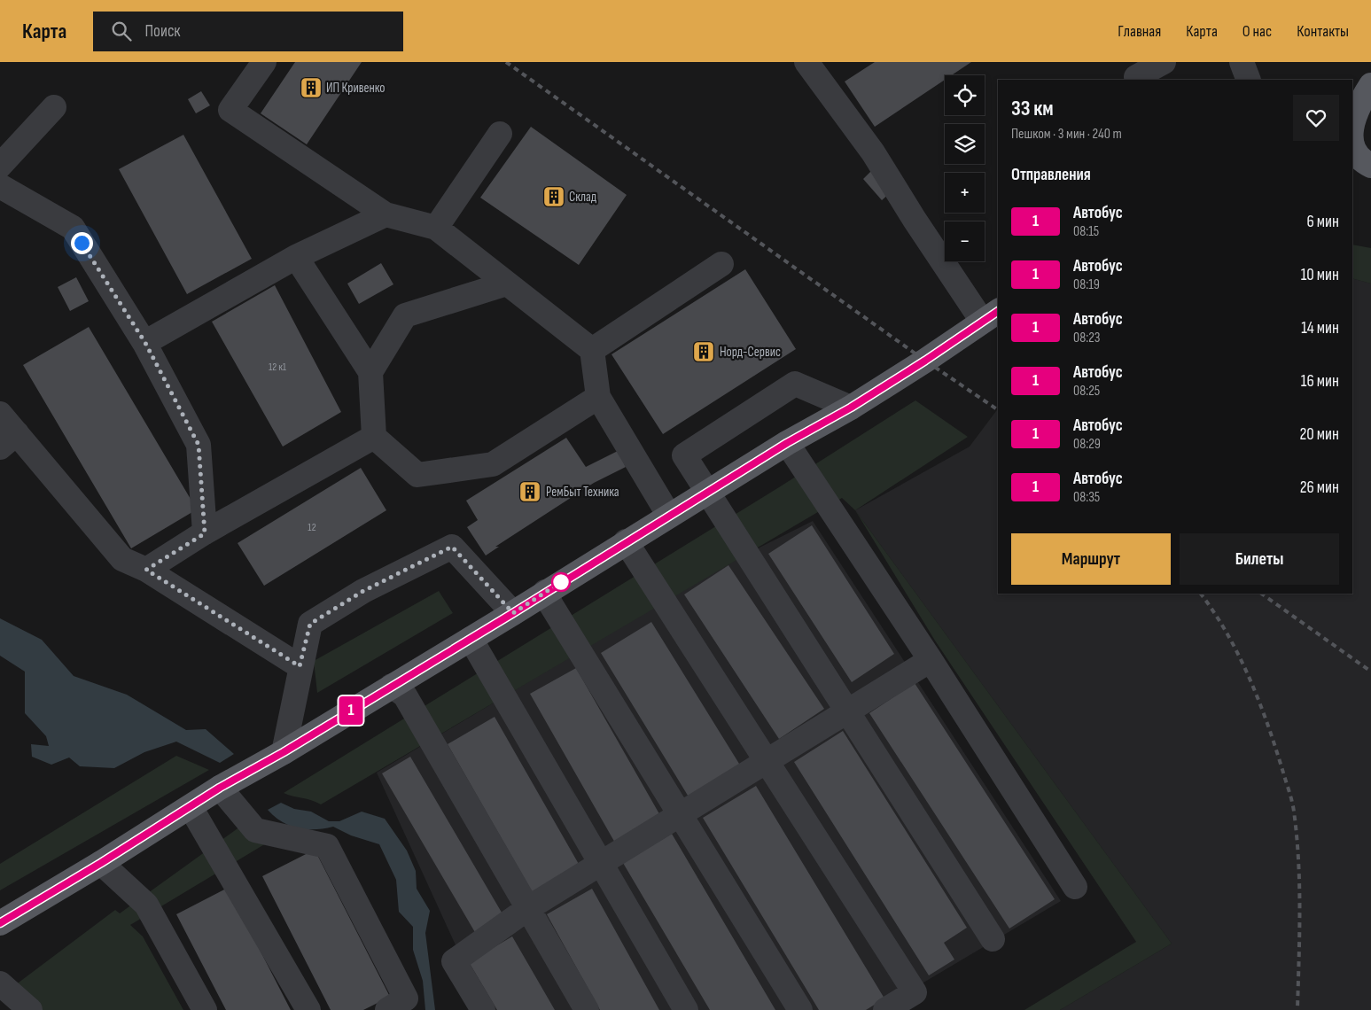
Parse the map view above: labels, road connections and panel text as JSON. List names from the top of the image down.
{
  "places": {
    "building": [
      "ИП Кривенко",
      "Склад",
      "Норд-Сервис",
      "РемБыт Техника"
    ]
  },
  "lines": ["bus line 1"],
  "house_numbers": ["12 к1", "12"],
  "page": {
    "header": "Карта",
    "search": "Поиск",
    "nav": [
      "Главная",
      "Карта",
      "О нас",
      "Контакты"
    ],
    "on_map": "1",
    "map_buttons": ["+", "−"],
    "heading": [
      ["33 км", "Пешком · 3 мин · 240 m"],
      "Отправления"
    ],
    "list": [
      {
        "mark": "1",
        "name": "Автобус",
        "note": "08:15",
        "value": "6 мин"
      },
      {
        "mark": "1",
        "name": "Автобус",
        "note": "08:19",
        "value": "10 мин"
      },
      {
        "mark": "1",
        "name": "Автобус",
        "note": "08:23",
        "value": "14 мин"
      },
      {
        "mark": "1",
        "name": "Автобус",
        "note": "08:25",
        "value": "16 мин"
      },
      {
        "mark": "1",
        "name": "Автобус",
        "note": "08:29",
        "value": "20 мин"
      },
      {
        "mark": "1",
        "name": "Автобус",
        "note": "08:35",
        "value": "26 мин"
      }
    ],
    "buttons": ["Маршрут", "Билеты"]
  }
}
